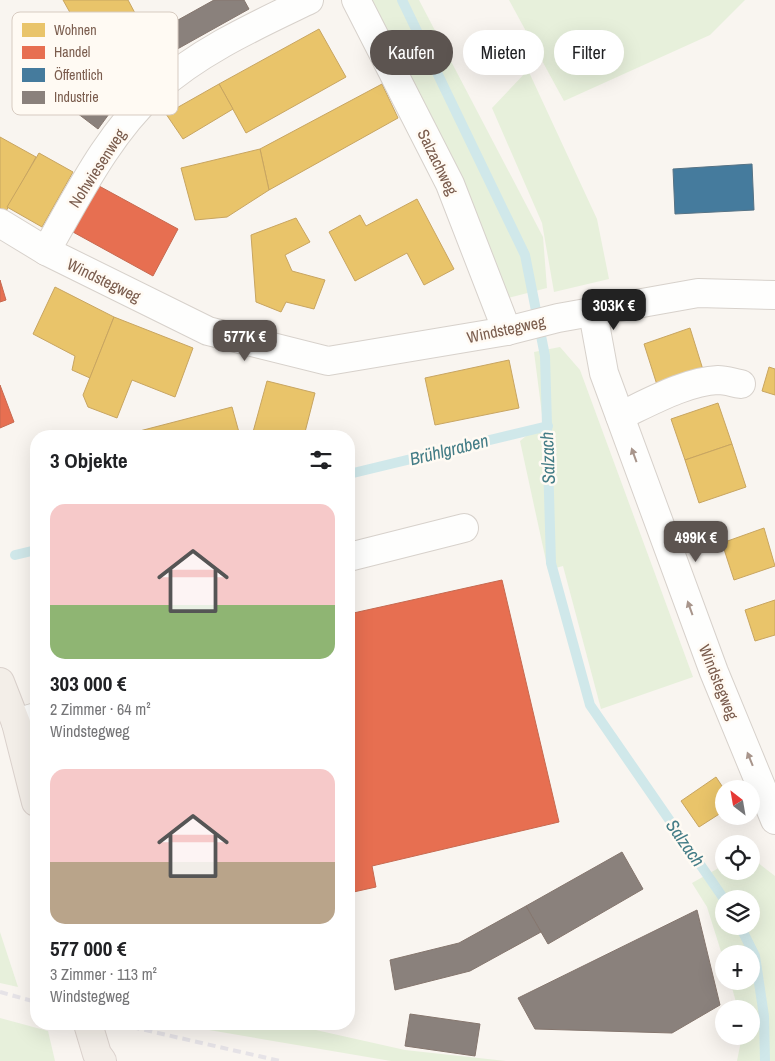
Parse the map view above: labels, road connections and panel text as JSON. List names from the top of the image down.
{
  "streets": {
    "street": ["Salzachweg", "Nohwiesenweg", "Windstegweg"]
  },
  "crossings": [
    ["Salzachweg", "Windstegweg"],
    ["Nohwiesenweg", "Windstegweg"]
  ],
  "one_way": ["Windstegweg"],
  "water": ["Brühlgraben", "Salzach"],
  "legend": [
    "Wohnen",
    "Handel",
    "Öffentlich",
    "Industrie"
  ],
  "north": "top left",
  "page": {
    "chip": ["Kaufen", "Mieten", "Filter"],
    "price": ["303K €", "577K €", "499K €"],
    "heading": "3 Objekte",
    "list": [
      {
        "name": "303 000 €",
        "note": "2 Zimmer · 64 m² · Windstegweg"
      },
      {
        "name": "577 000 €",
        "note": "3 Zimmer · 113 m² · Windstegweg"
      }
    ],
    "map_buttons": ["+", "−"]
  }
}
